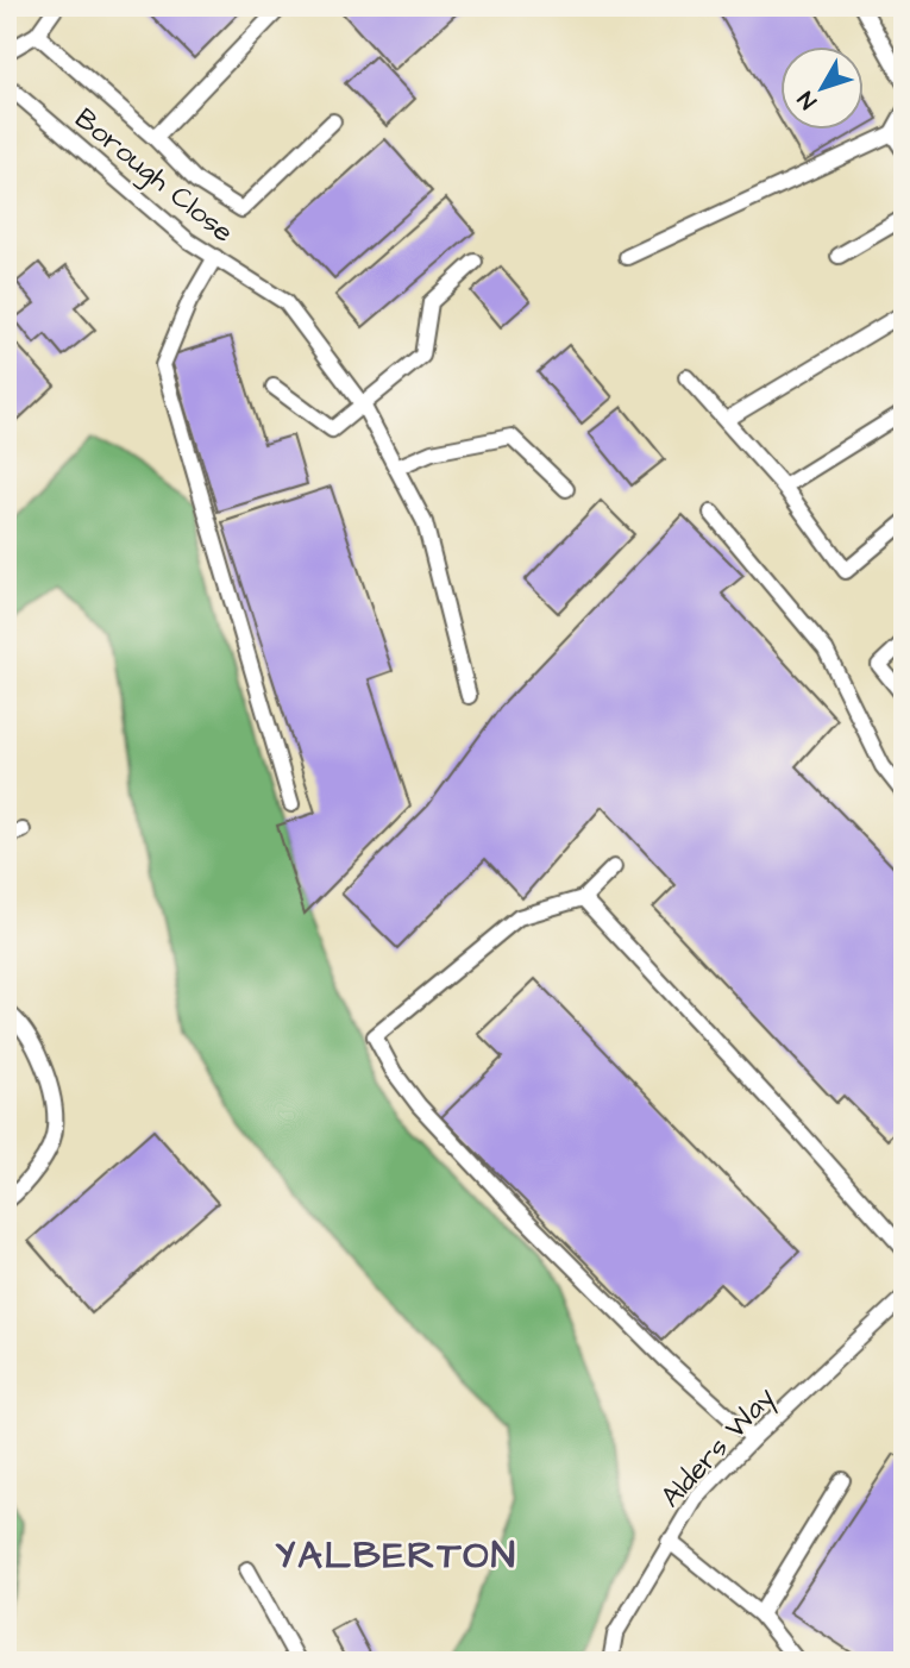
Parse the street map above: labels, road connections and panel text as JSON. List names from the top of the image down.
{
  "streets": {
    "lane": ["Borough Close", "Alders Way"]
  },
  "districts": ["YALBERTON"],
  "north": "bottom left"
}
